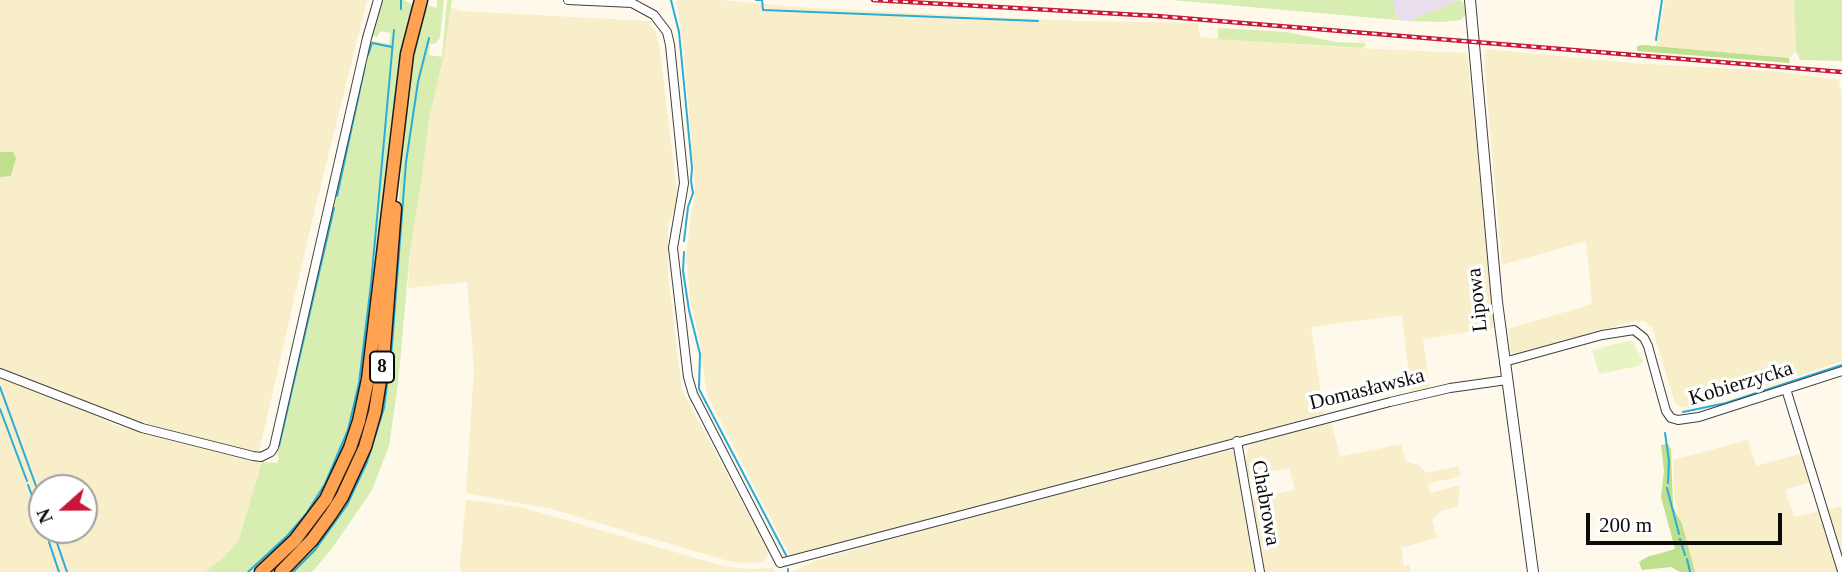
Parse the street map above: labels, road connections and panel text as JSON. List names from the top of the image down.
{
  "streets": {
    "highway": ["8"],
    "street": [
      "Lipowa",
      "Kobierzycka",
      "Domasławska",
      "Chabrowa"
    ]
  },
  "crossings": [
    ["Lipowa", "Kobierzycka"],
    ["Lipowa", "Domasławska"],
    ["Domasławska", "Chabrowa"]
  ],
  "scale_bar": "200 m",
  "north": "left"
}
